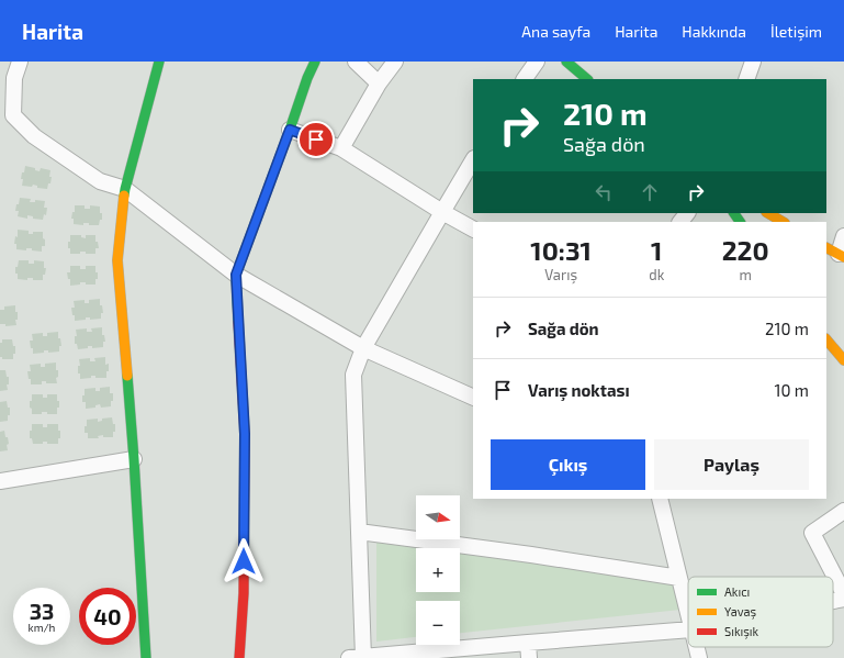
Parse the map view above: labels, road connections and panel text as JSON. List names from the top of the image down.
{
  "legend": ["Akıcı", "Yavaş", "Sıkışık"],
  "north": "right",
  "page": {
    "header": "Harita",
    "nav": [
      "Ana sayfa",
      "Harita",
      "Hakkında",
      "İletişim"
    ],
    "turn": ["210 m", "Sağa dön"],
    "eta": [
      "10:31",
      "Varış",
      "1",
      "dk",
      "220",
      "m"
    ],
    "list": [
      {
        "name": "Sağa dön",
        "value": "210 m"
      },
      {
        "name": "Varış noktası",
        "value": "10 m"
      }
    ],
    "buttons": ["Çıkış", "Paylaş"],
    "map_buttons": ["+", "−"],
    "speed": "33 km/h",
    "limit": "40"
  }
}
